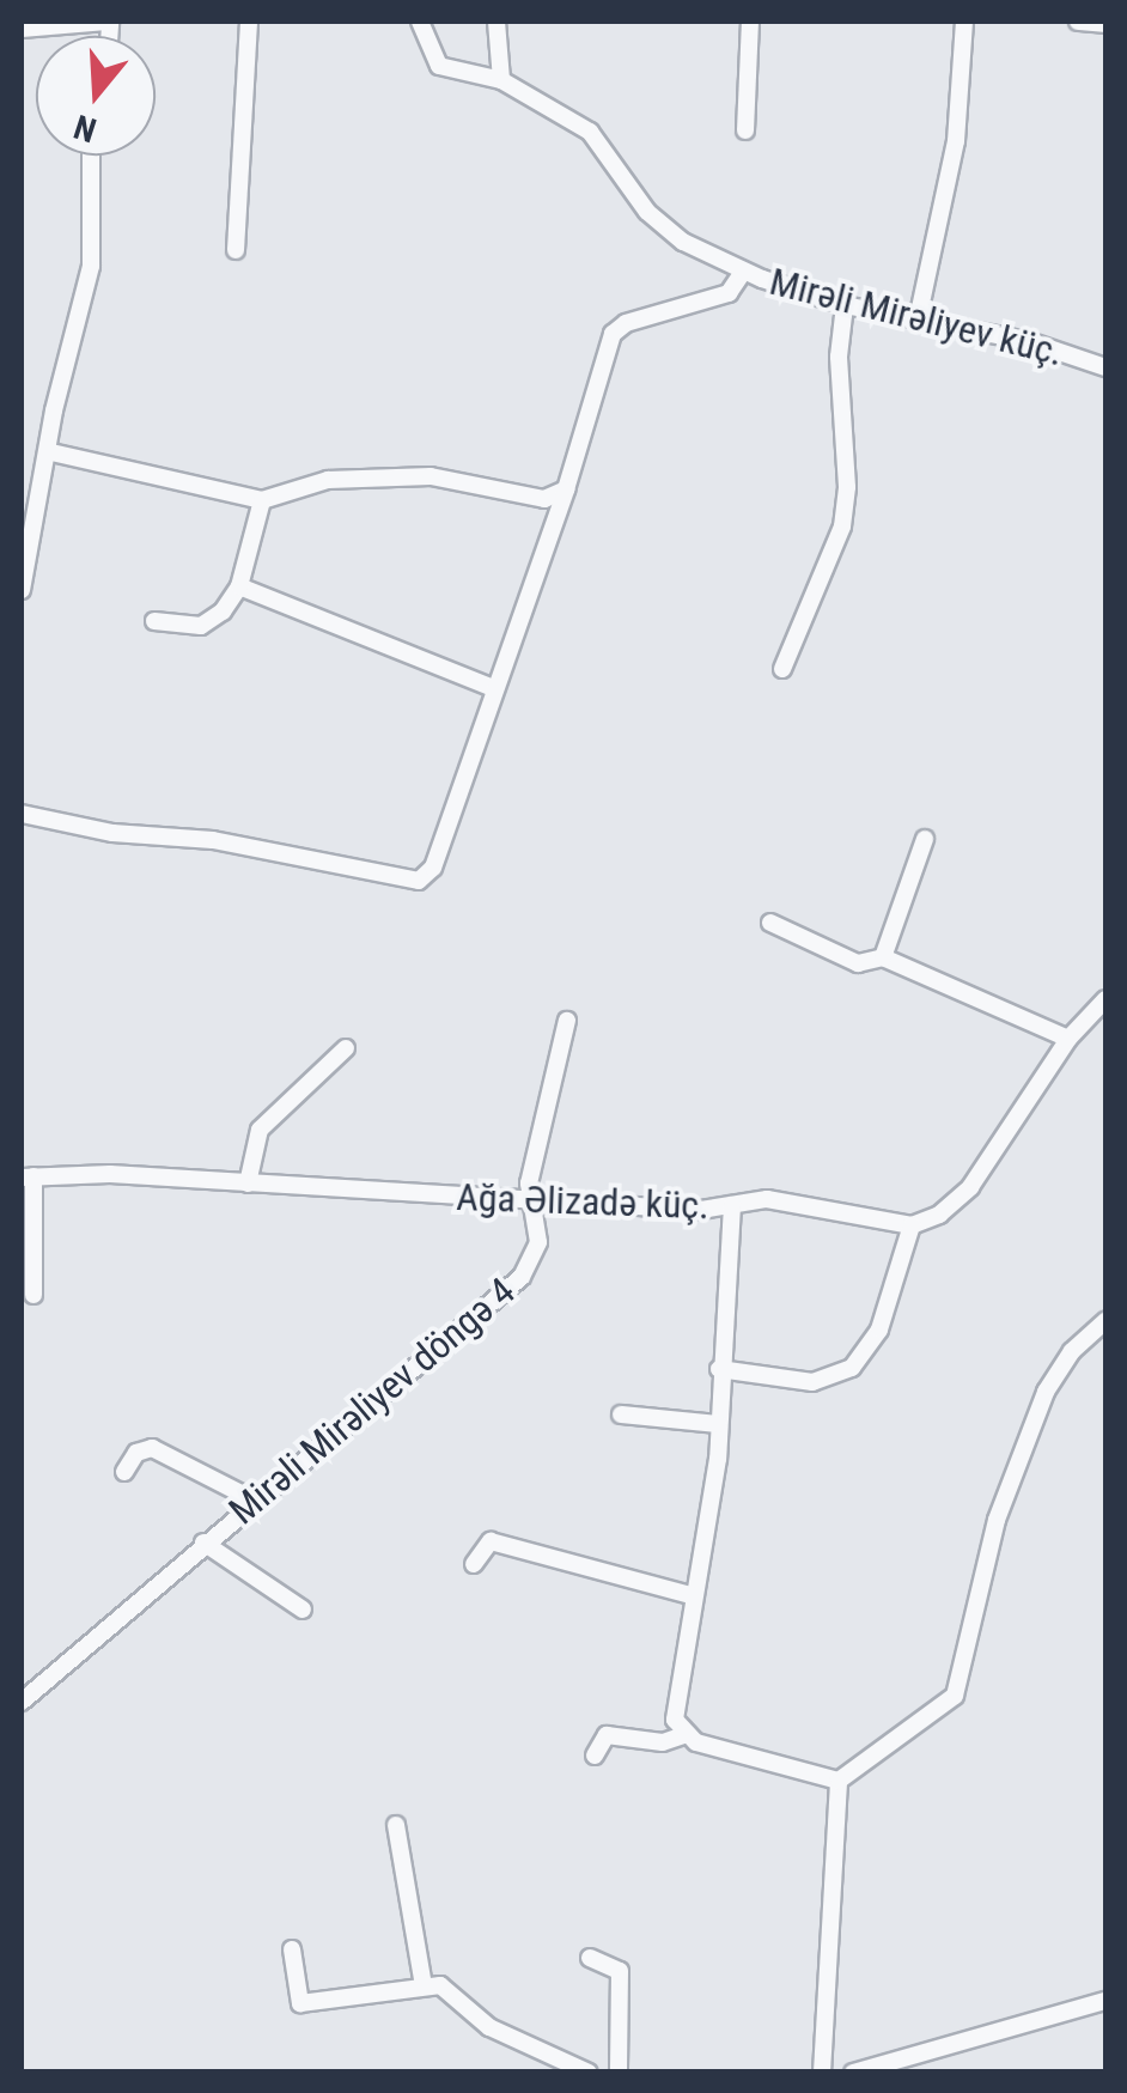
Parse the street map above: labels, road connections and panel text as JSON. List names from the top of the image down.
{
  "streets": {
    "street": ["Mirəli Mirəliyev küç.", "Ağa Əlizadə küç.", "Mirəli Mirəliyev döngə 4"]
  },
  "crossings": [
    ["Ağa Əlizadə küç.", "Mirəli Mirəliyev döngə 4"]
  ],
  "north": "bottom"
}
